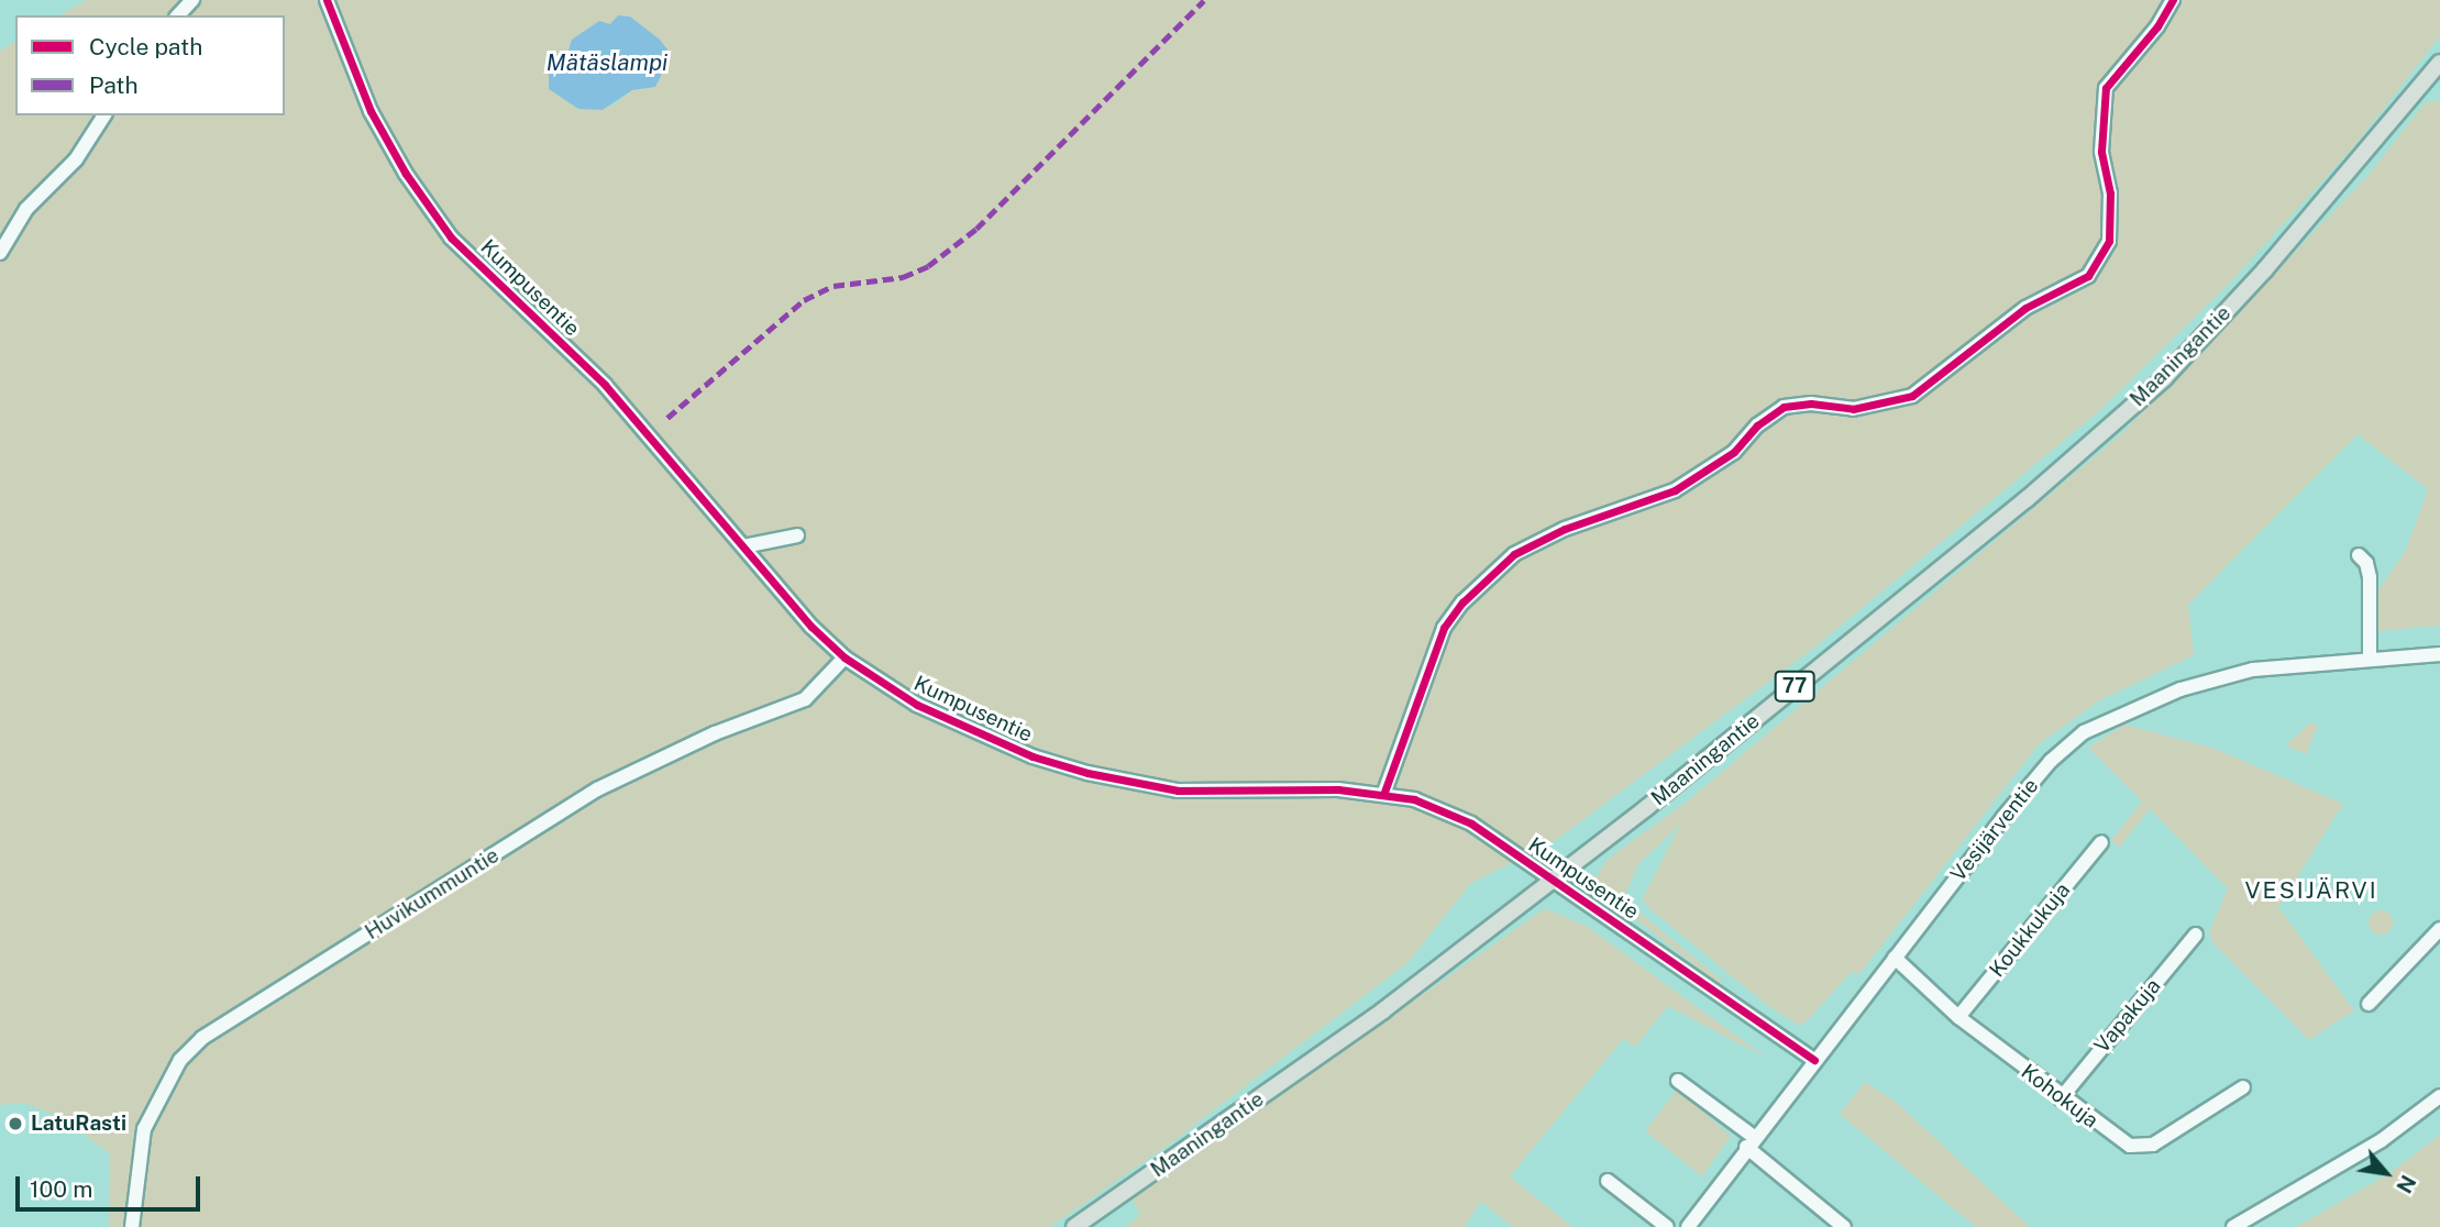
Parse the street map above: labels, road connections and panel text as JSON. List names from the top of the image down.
{
  "streets": {
    "main road": ["Maaningantie", "77"],
    "street": [
      "Kumpusentie",
      "Vesijärventie",
      "Huvikummuntie",
      "Koukkukuja",
      "Vapakuja",
      "Kohokuja"
    ]
  },
  "crossings": [
    ["Kumpusentie", "Maaningantie"],
    ["Kumpusentie", "Vesijärventie"],
    ["Kumpusentie", "Huvikummuntie"],
    ["Vesijärventie", "Kohokuja"],
    ["Koukkukuja", "Kohokuja"],
    ["Vapakuja", "Kohokuja"]
  ],
  "districts": ["VESIJÄRVI"],
  "water": ["Mätäslampi"],
  "places": ["LatuRasti"],
  "legend": ["Cycle path", "Path"],
  "scale_bar": "100 m",
  "north": "bottom right"
}
